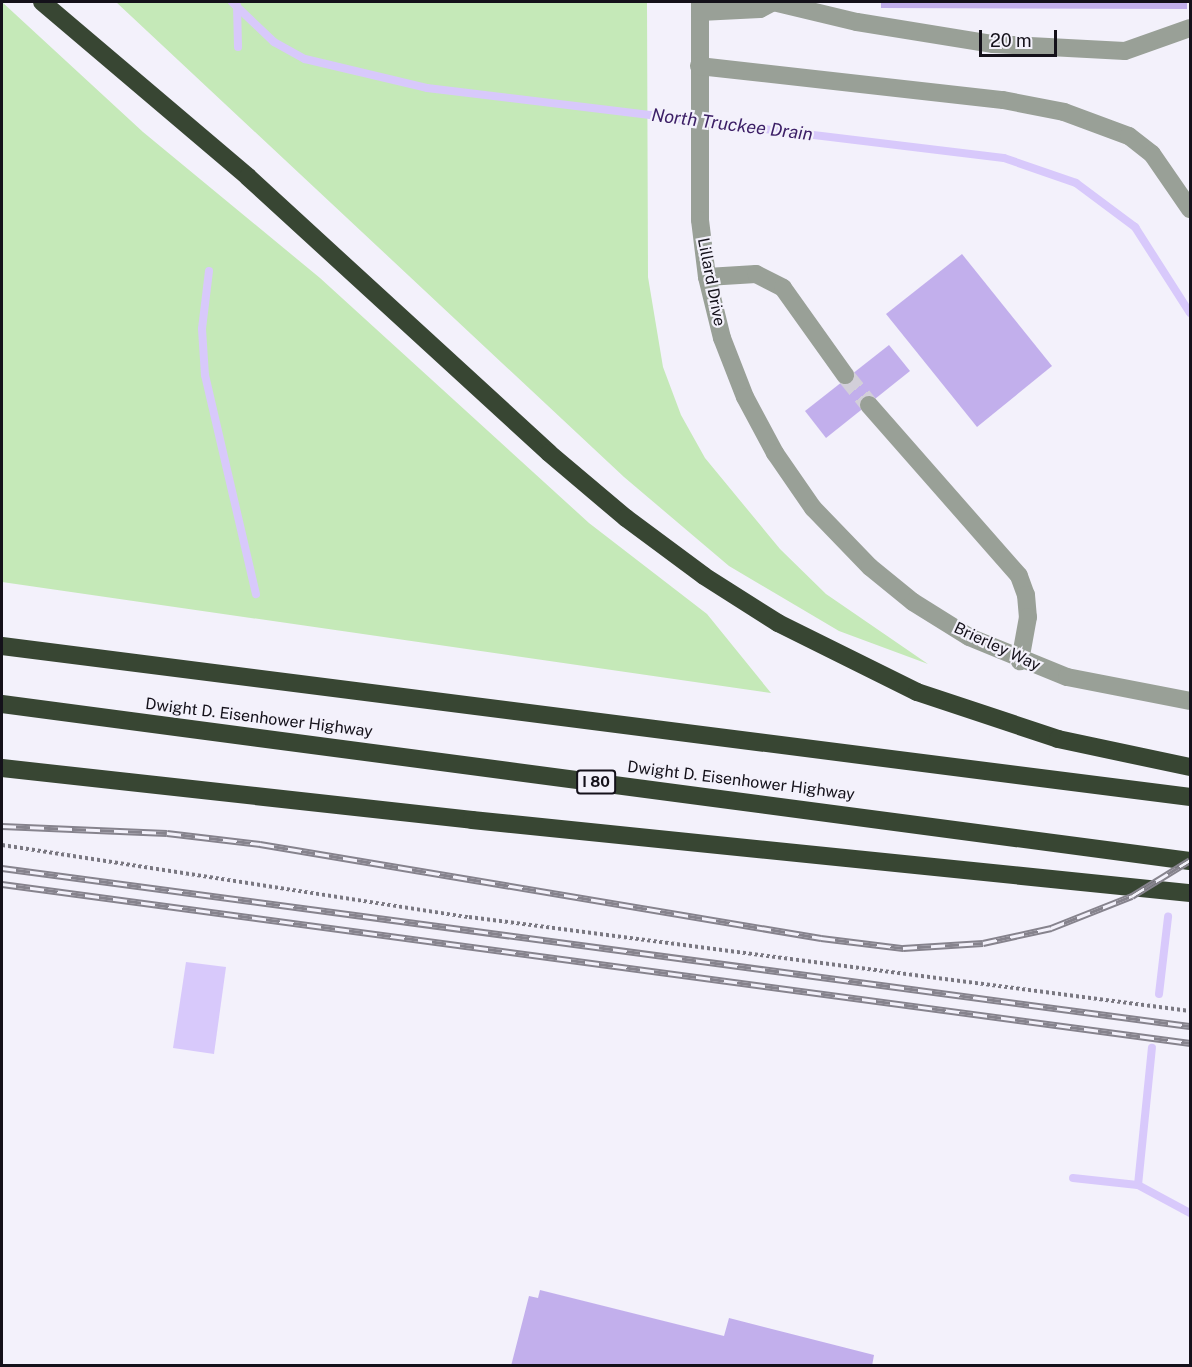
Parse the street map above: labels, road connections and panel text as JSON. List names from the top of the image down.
{
  "streets": {
    "highway": ["Dwight D. Eisenhower Highway", "I 80"],
    "street": ["Lillard Drive", "Brierley Way"]
  },
  "crossings": [
    ["Lillard Drive", "Brierley Way"]
  ],
  "water": ["North Truckee Drain"],
  "scale_bar": "20 m"
}
